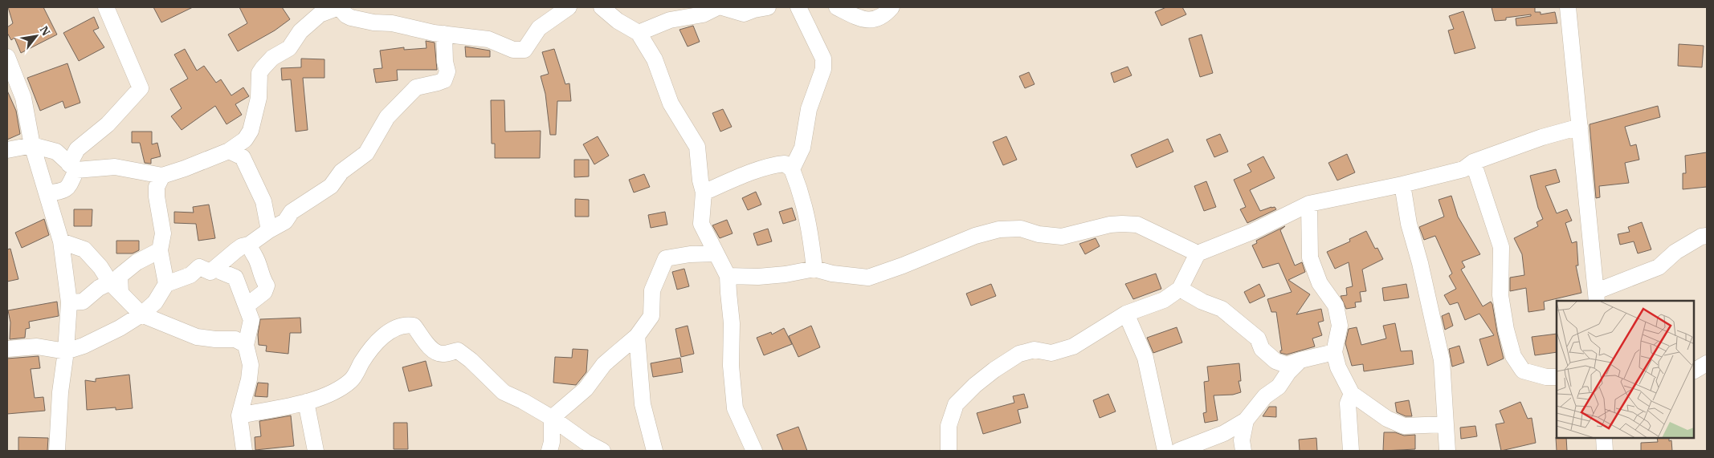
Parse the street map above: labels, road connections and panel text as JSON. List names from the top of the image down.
{
  "north": "top right"
}
